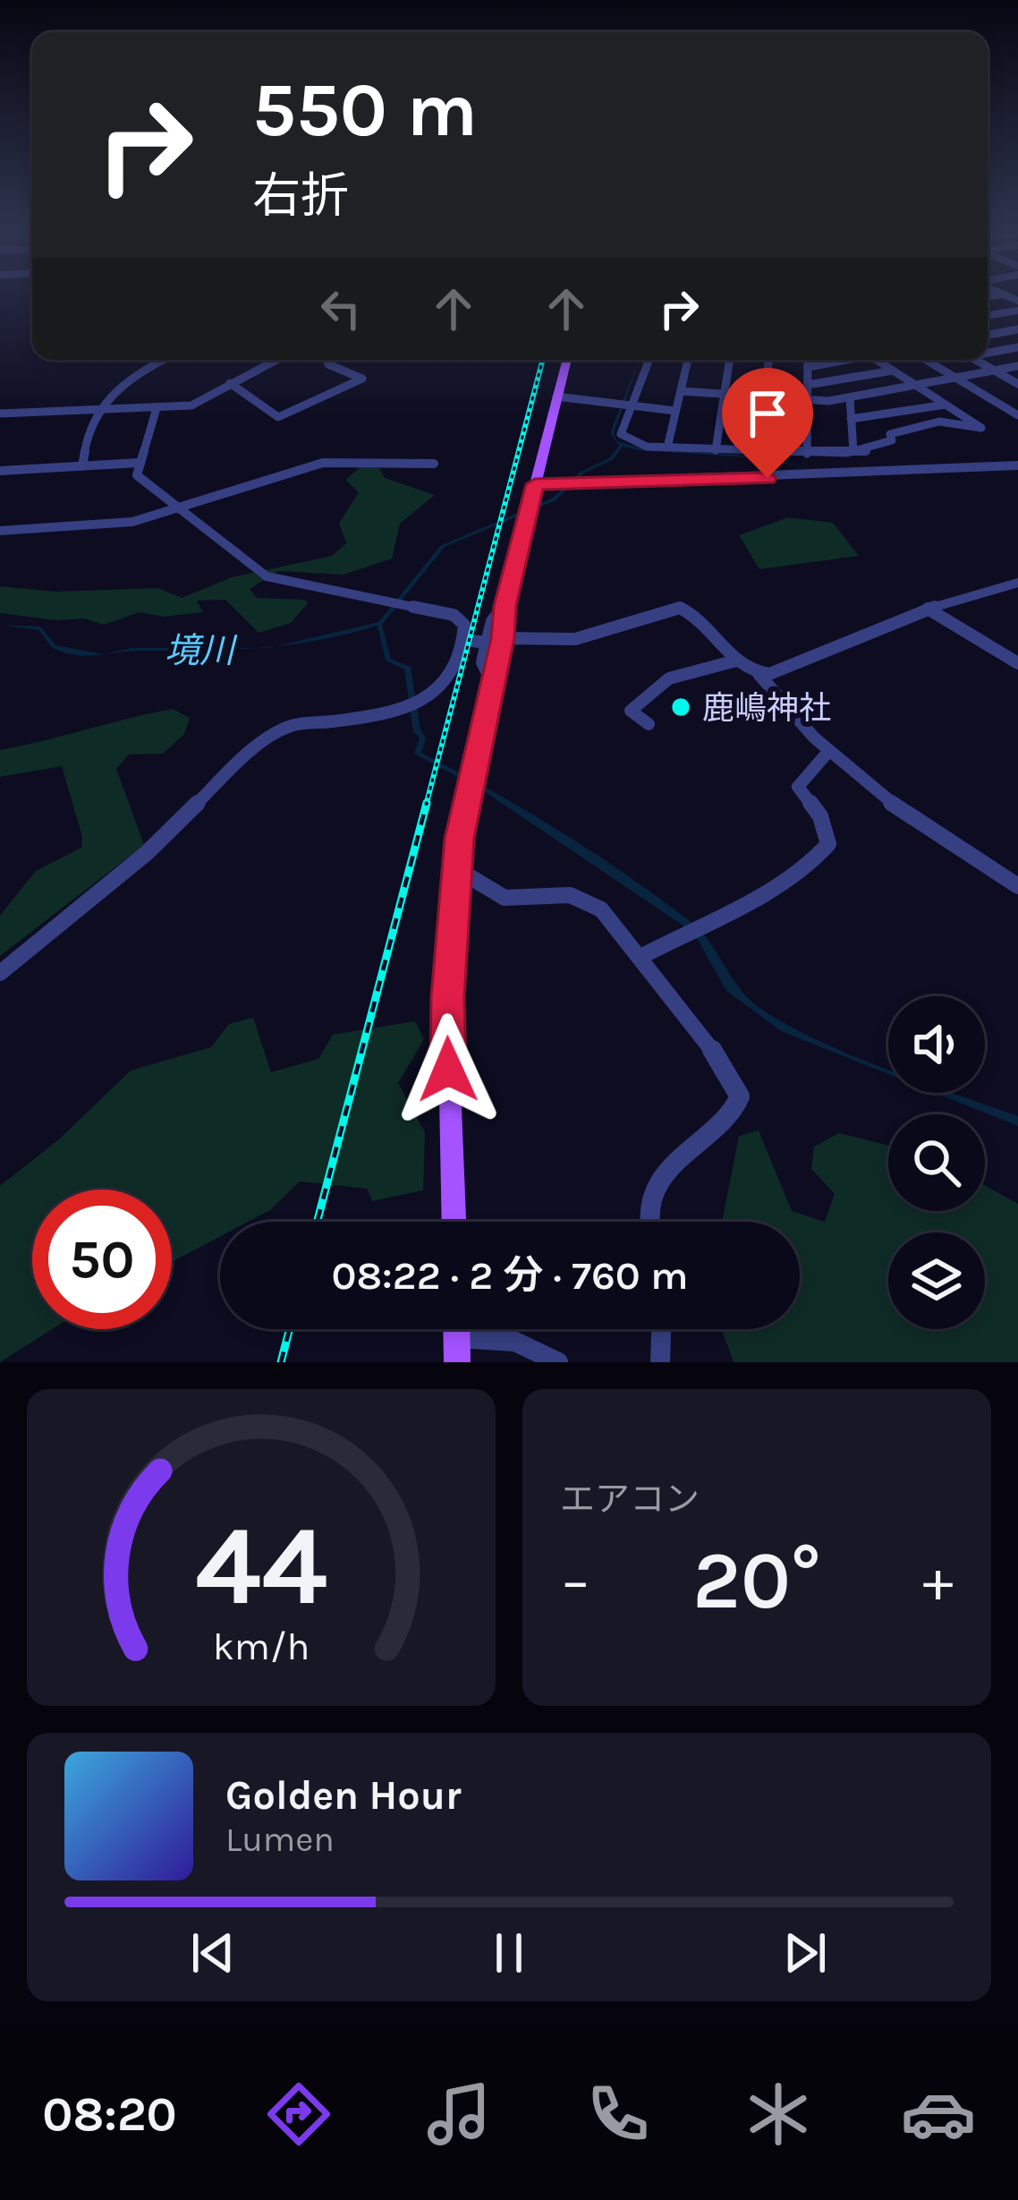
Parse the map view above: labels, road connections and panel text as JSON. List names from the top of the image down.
{
  "water": ["境川"],
  "places": ["鹿嶋神社"],
  "page": {
    "turn": ["550 m", "右折"],
    "limit": "50",
    "trip": "08:22 · 2 分 · 760 m",
    "tile": "エアコン",
    "heat": ["−", "20°", "+"],
    "song": ["Golden Hour", "Lumen"],
    "tabs": "08:20",
    "gauge": ["44", "km/h"]
  }
}
